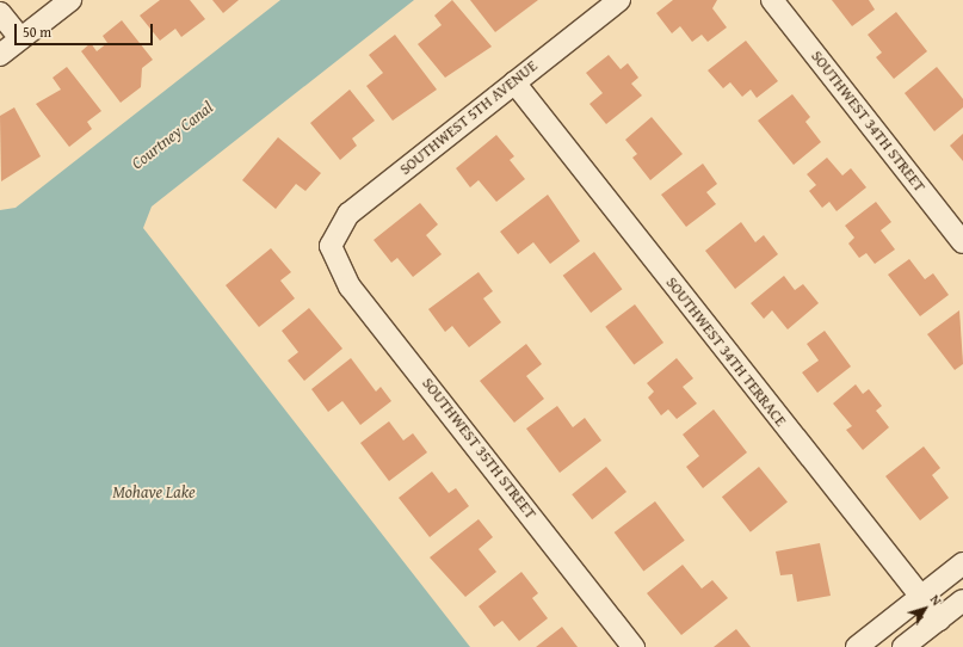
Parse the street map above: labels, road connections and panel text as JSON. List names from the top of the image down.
{
  "streets": {
    "street": [
      "SOUTHWEST 5TH AVENUE",
      "SOUTHWEST 34TH STREET",
      "SOUTHWEST 34TH TERRACE",
      "SOUTHWEST 35TH STREET"
    ]
  },
  "crossings": [
    ["SOUTHWEST 5TH AVENUE", "SOUTHWEST 34TH TERRACE"],
    ["SOUTHWEST 5TH AVENUE", "SOUTHWEST 35TH STREET"]
  ],
  "water": ["Courtney Canal", "Mohave Lake"],
  "scale_bar": "50 m",
  "north": "top right"
}
